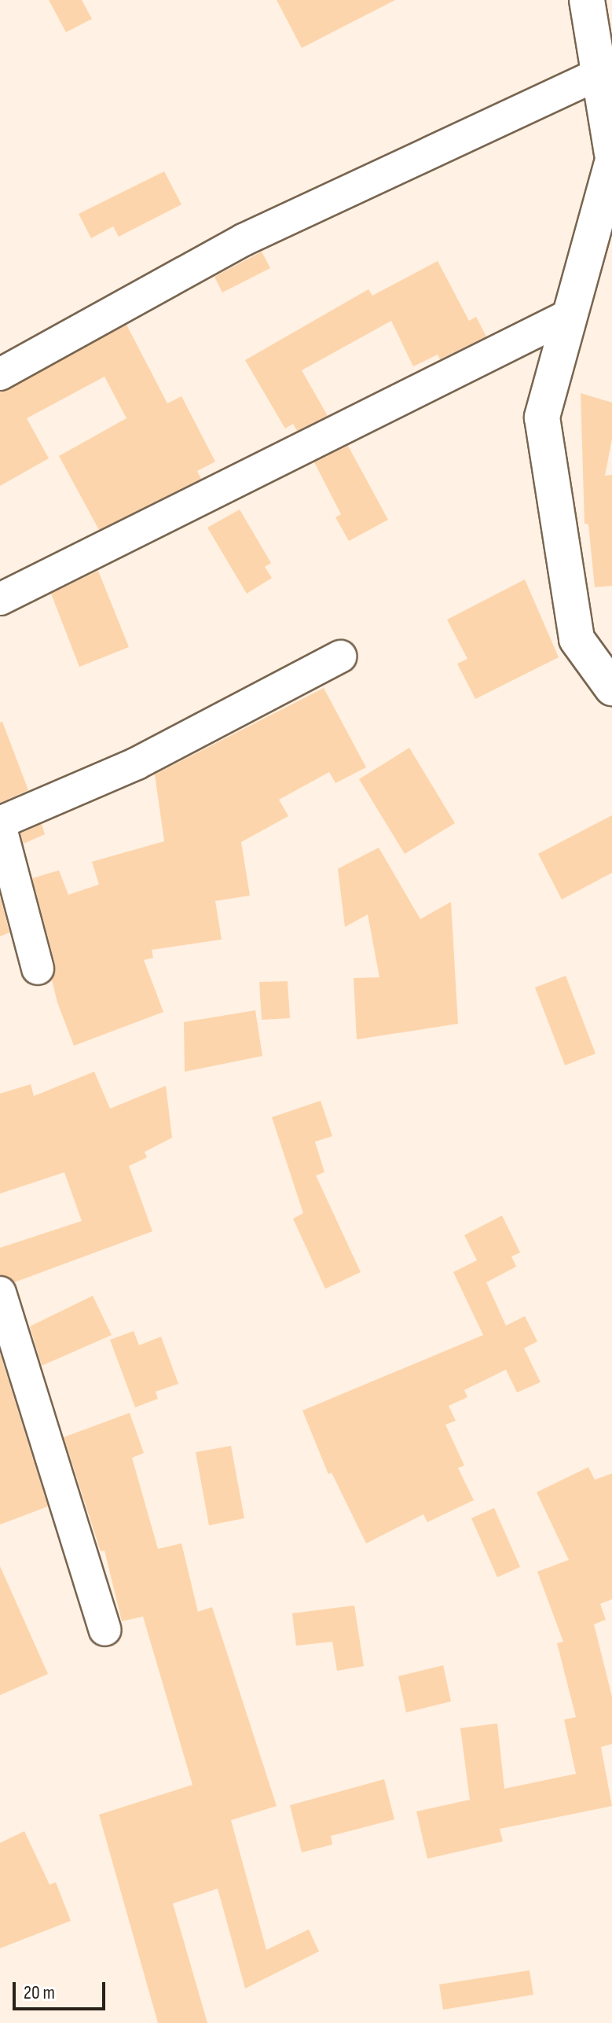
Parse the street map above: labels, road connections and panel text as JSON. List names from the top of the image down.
{
  "scale_bar": "20 m"
}
